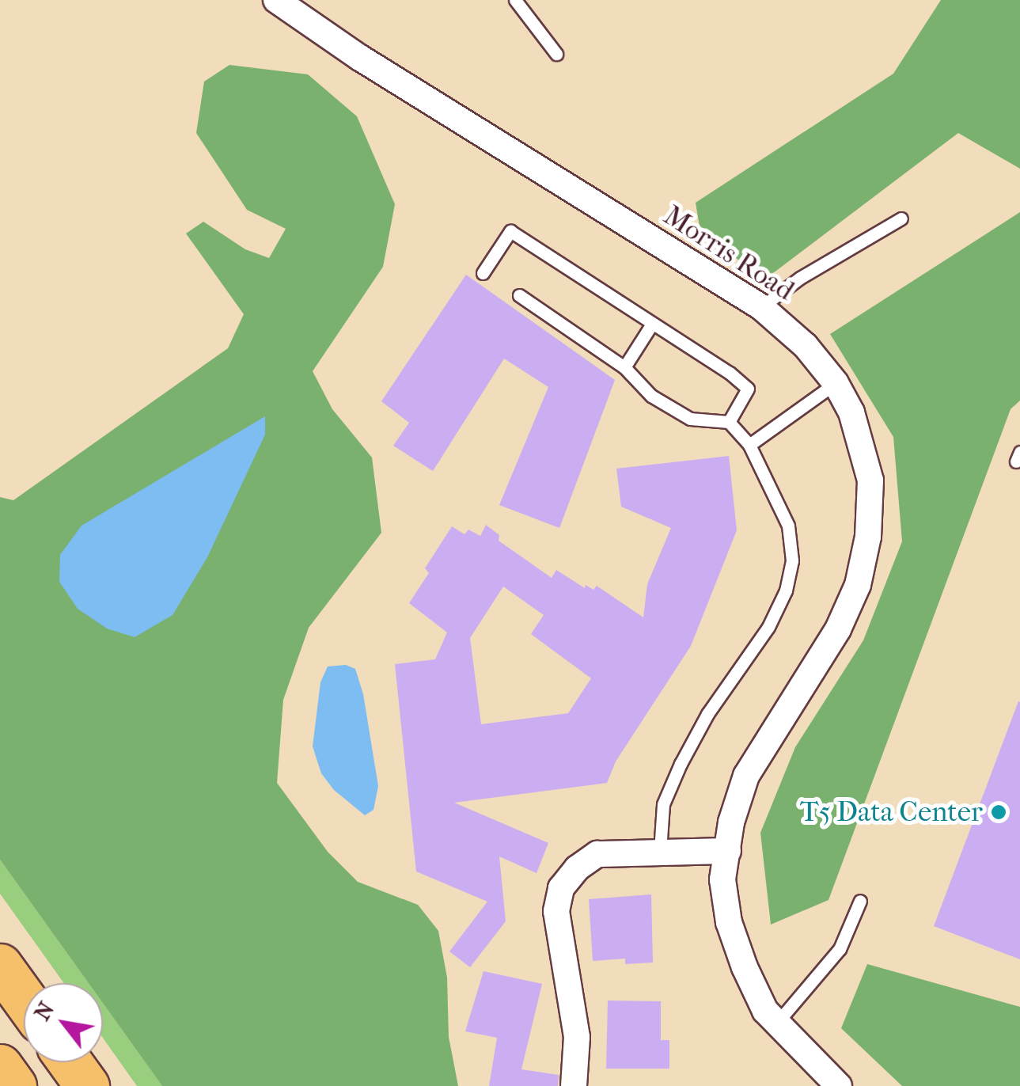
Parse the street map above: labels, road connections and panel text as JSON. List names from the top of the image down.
{
  "streets": {
    "street": ["Morris Road"]
  },
  "places": ["T5 Data Center"],
  "north": "top left"
}
